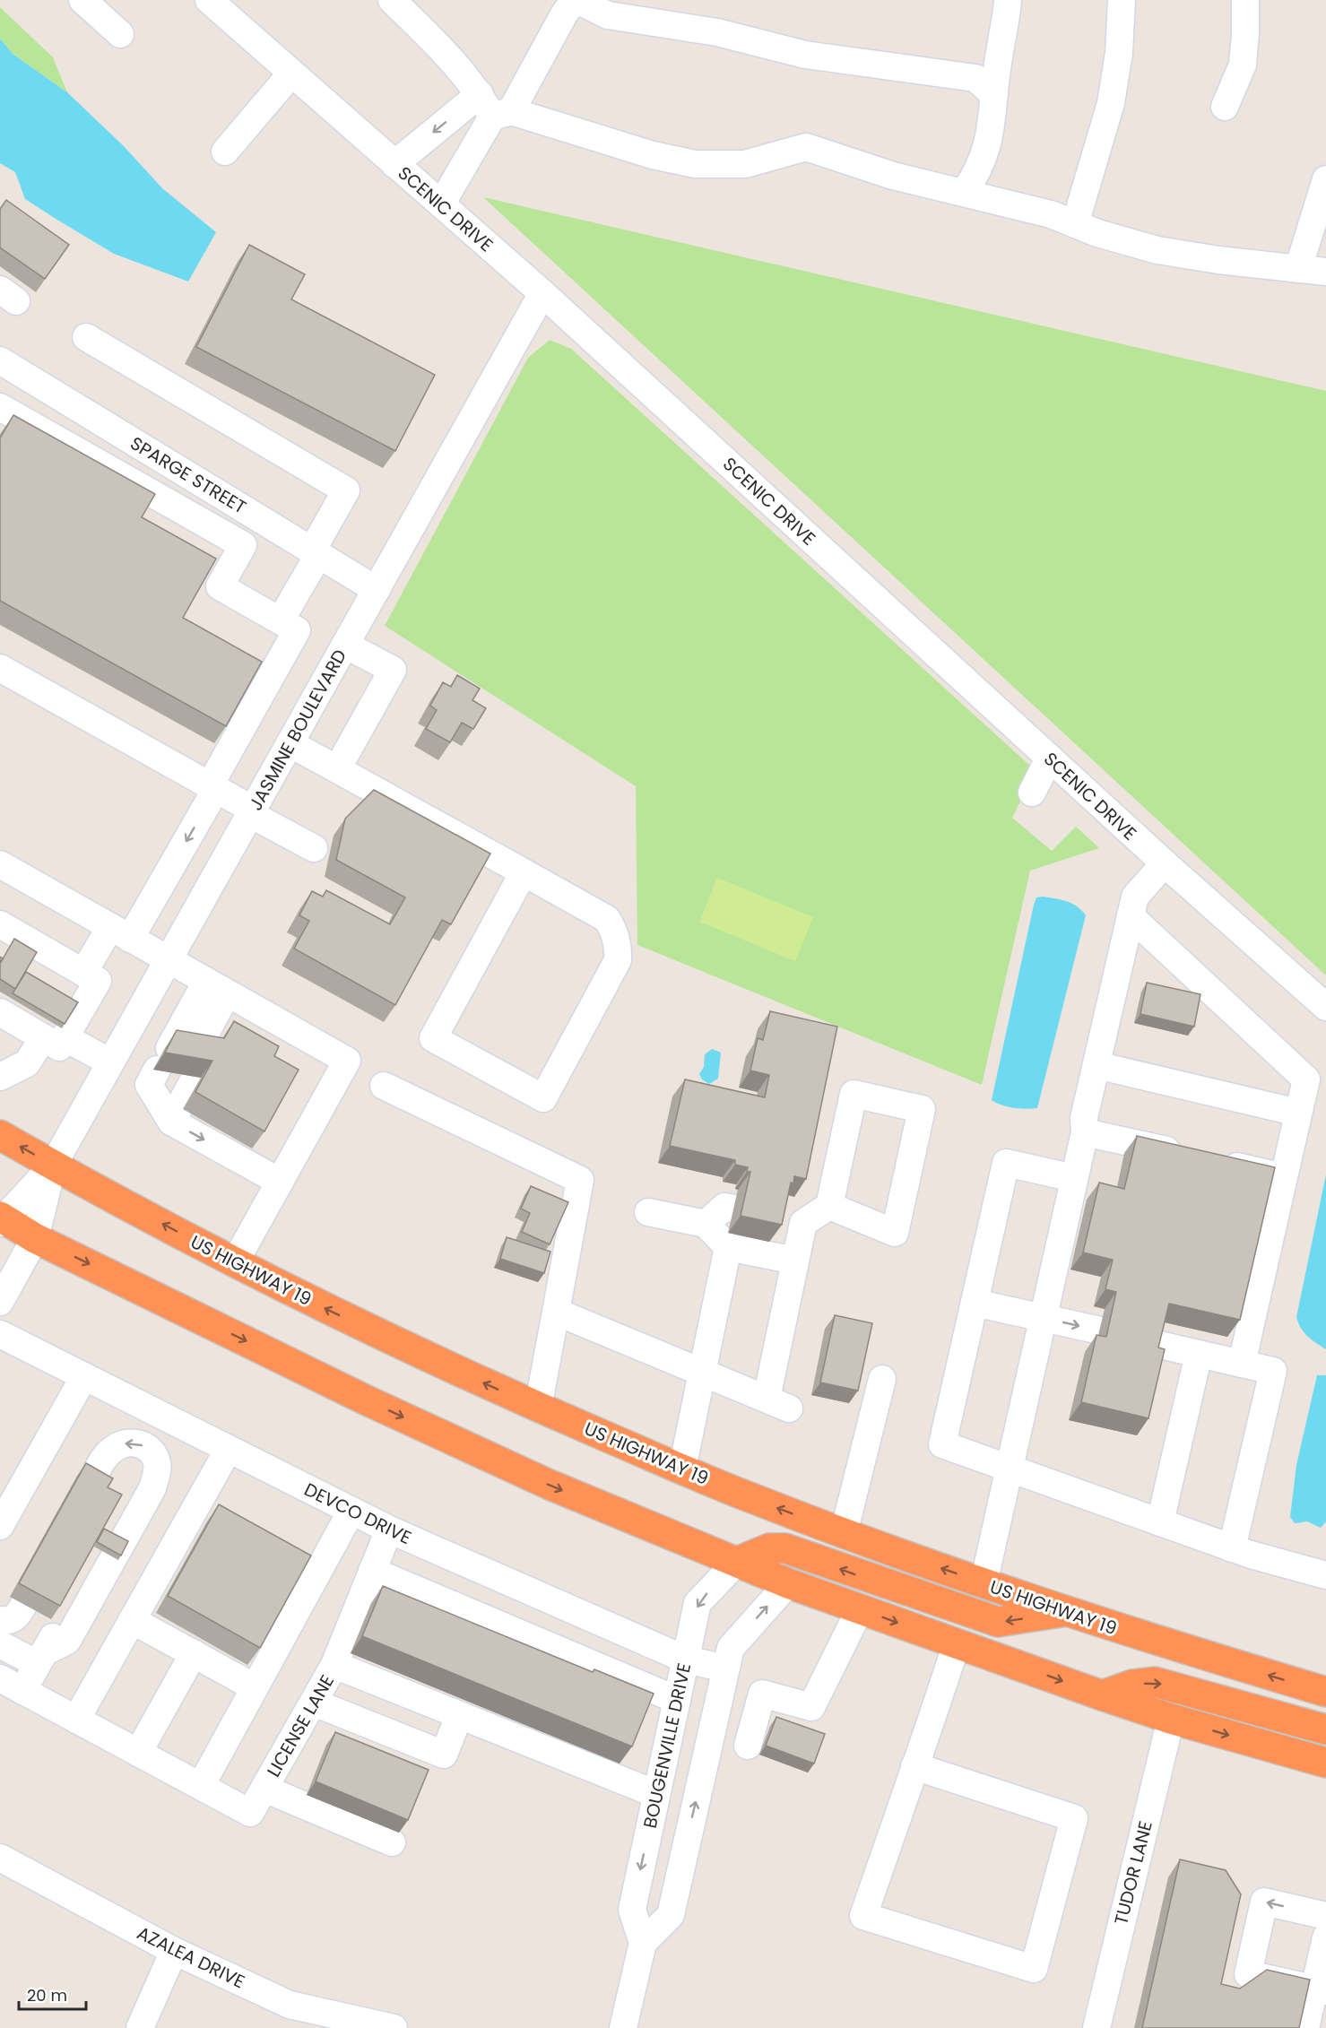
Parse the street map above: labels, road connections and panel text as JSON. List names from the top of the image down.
{
  "streets": {
    "highway": ["US HIGHWAY 19"],
    "street": [
      "SCENIC DRIVE",
      "SPARGE STREET",
      "JASMINE BOULEVARD",
      "DEVCO DRIVE",
      "LICENSE LANE",
      "BOUGENVILLE DRIVE",
      "TUDOR LANE",
      "AZALEA DRIVE"
    ]
  },
  "crossings": [
    ["SCENIC DRIVE", "JASMINE BOULEVARD"],
    ["SPARGE STREET", "JASMINE BOULEVARD"],
    ["JASMINE BOULEVARD", "US HIGHWAY 19"],
    ["DEVCO DRIVE", "BOUGENVILLE DRIVE"],
    ["LICENSE LANE", "BOUGENVILLE DRIVE"]
  ],
  "scale_bar": "20 m"
}
